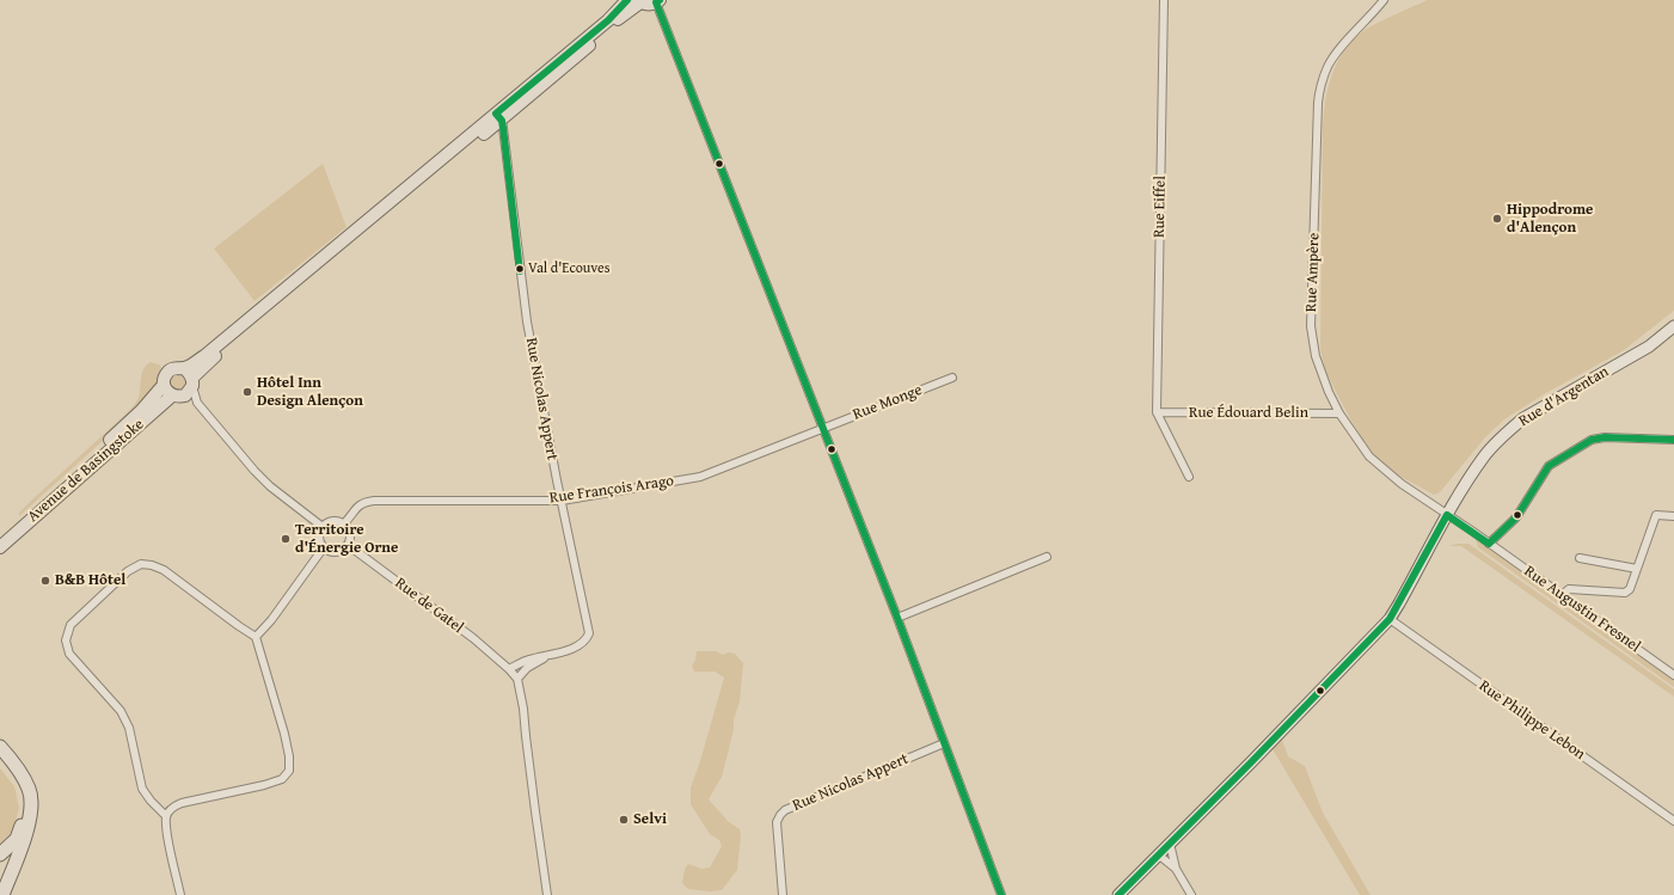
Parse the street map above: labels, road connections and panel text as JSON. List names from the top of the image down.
{
  "streets": {
    "main road": ["Rue d'Argentan", "Avenue de Basingstoke"],
    "street": [
      "Rue Eiffel",
      "Rue Ampère",
      "Rue Nicolas Appert",
      "Rue Monge",
      "Rue Édouard Belin",
      "Rue François Arago",
      "Rue de Gatel",
      "Rue Augustin Fresnel",
      "Rue Philippe Lebon"
    ]
  },
  "crossings": [
    ["Rue Eiffel", "Rue Édouard Belin"],
    ["Rue Ampère", "Rue d'Argentan"],
    ["Rue Ampère", "Rue Édouard Belin"],
    ["Rue Ampère", "Rue Augustin Fresnel"],
    ["Rue d'Argentan", "Rue Augustin Fresnel"],
    ["Rue d'Argentan", "Rue Philippe Lebon"],
    ["Rue Nicolas Appert", "Rue François Arago"],
    ["Rue Nicolas Appert", "Rue de Gatel"],
    ["Rue Monge", "Rue François Arago"],
    ["Rue François Arago", "Rue de Gatel"]
  ],
  "places": [
    "Hippodrome d'Alençon",
    "Val d'Ecouves",
    "Hôtel Inn Design Alençon",
    "Territoire d'Énergie Orne",
    "B&B Hôtel",
    "Selvi"
  ]
}
